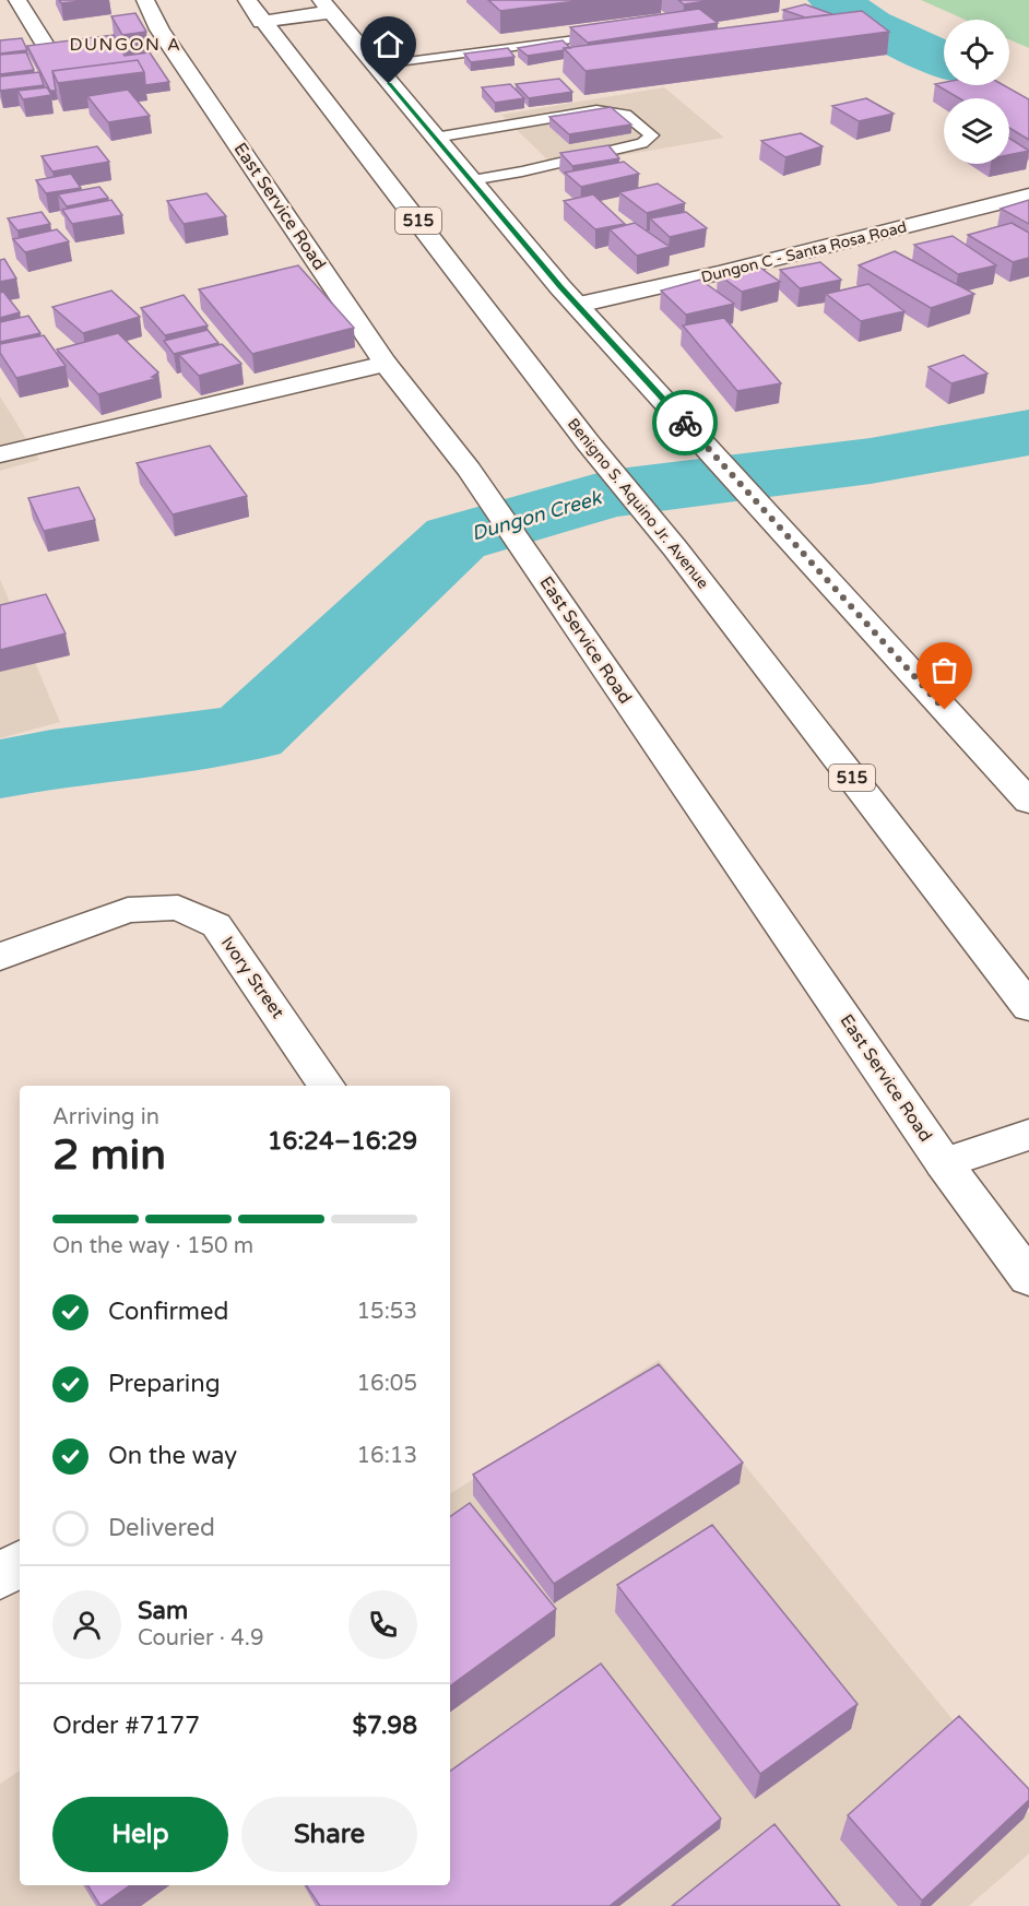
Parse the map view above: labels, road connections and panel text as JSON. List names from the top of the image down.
{
  "streets": {
    "main road": [
      "East Service Road",
      "515",
      "Dungon C - Santa Rosa Road",
      "Benigno S. Aquino Jr. Avenue",
      "Ivory Street"
    ]
  },
  "districts": ["DUNGON A"],
  "water": ["Dungon Creek"],
  "page": {
    "heading": ["2 min", "Arriving in", "16:24–16:29"],
    "panel": [
      "Sam",
      "Courier · 4.9",
      "Order #7177",
      "$7.98"
    ],
    "bar": "On the way · 150 m",
    "list": [
      ["Confirmed", "15:53"],
      ["Preparing", "16:05"],
      ["On the way", "16:13"],
      "Delivered"
    ],
    "buttons": ["Help", "Share"]
  }
}
